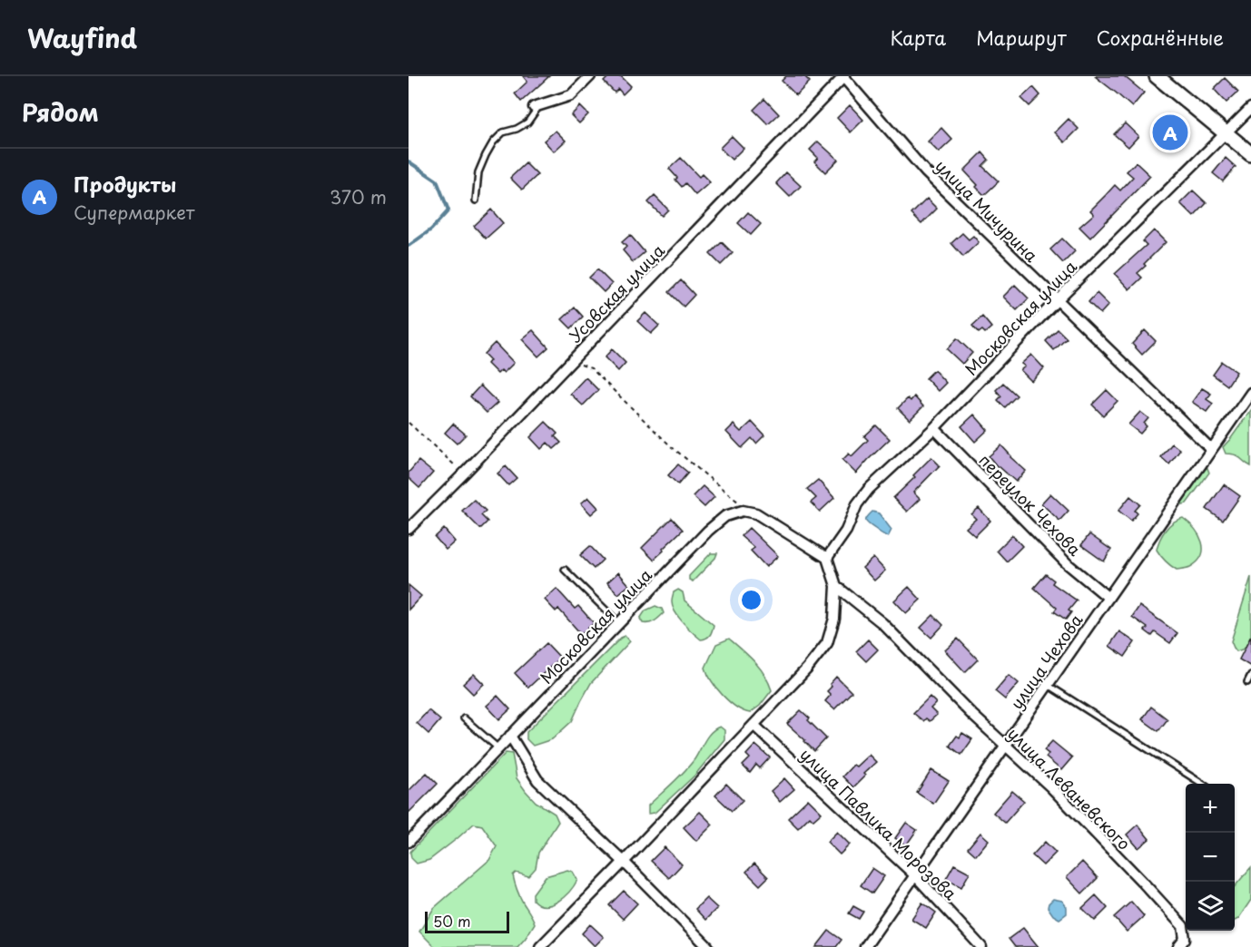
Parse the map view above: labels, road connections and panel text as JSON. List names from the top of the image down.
{
  "streets": {
    "street": [
      "улица Мичурина",
      "Усовская улица",
      "Московская улица",
      "переулок Чехова",
      "улица Чехова",
      "улица Леваневского",
      "улица Павлика Морозова"
    ]
  },
  "crossings": [
    ["улица Мичурина", "Усовская улица"],
    ["улица Мичурина", "Московская улица"],
    ["улица Мичурина", "улица Чехова"],
    ["Московская улица", "переулок Чехова"],
    ["переулок Чехова", "улица Чехова"],
    ["улица Чехова", "улица Леваневского"],
    ["улица Чехова", "улица Павлика Морозова"]
  ],
  "scale_bar": "50 m",
  "page": {
    "header": "Wayfind",
    "nav": ["Карта", "Маршрут", "Сохранённые"],
    "heading": "Рядом",
    "pins": "A",
    "list": [
      {
        "mark": "A",
        "name": "Продукты",
        "note": "Супермаркет",
        "value": "370 m"
      }
    ],
    "map_buttons": ["+", "−"],
    "scale": "50 m"
  }
}
